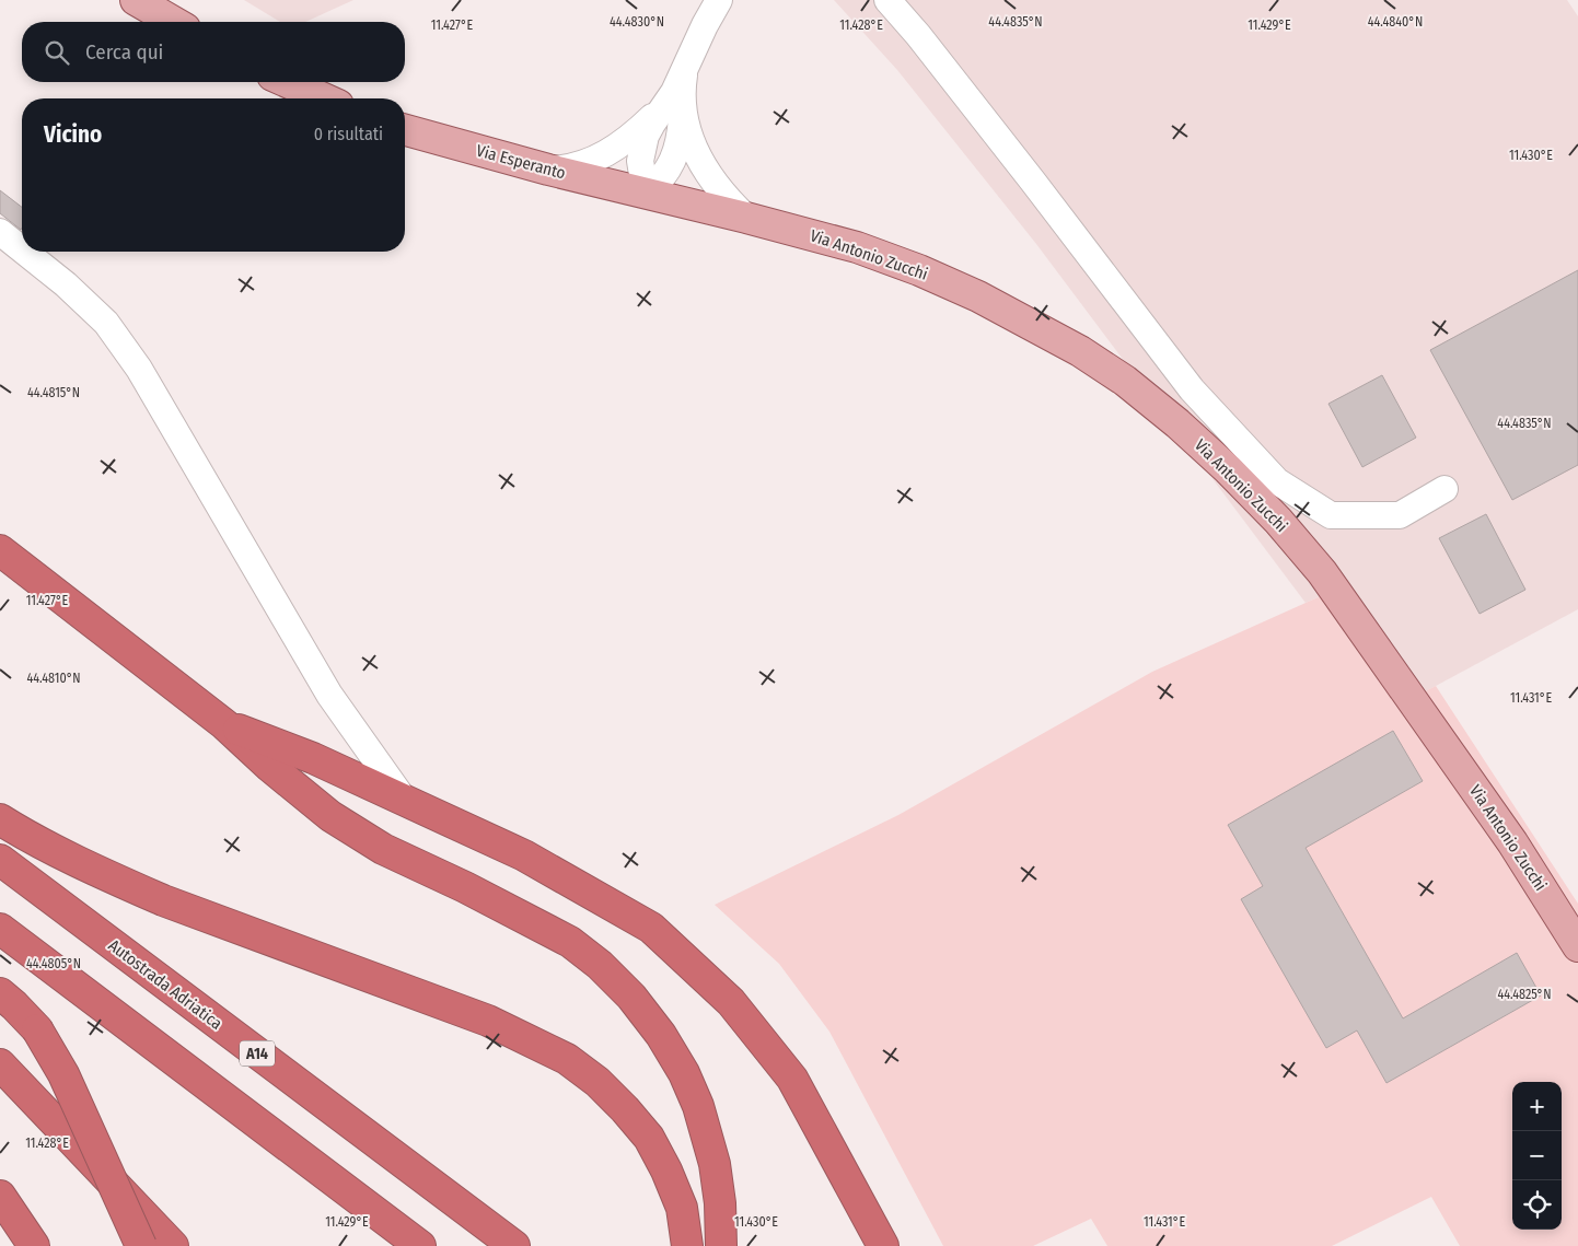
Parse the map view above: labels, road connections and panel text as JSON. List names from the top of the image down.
{
  "streets": {
    "highway": ["Autostrada Adriatica", "A14"],
    "main road": ["Via Esperanto", "Via Antonio Zucchi"]
  },
  "crossings": [
    ["Via Esperanto", "Via Antonio Zucchi"]
  ],
  "page": {
    "search": "Cerca qui",
    "heading": ["Vicino", "0 risultati"],
    "map_buttons": ["+", "−"]
  },
  "coordinates": [
    "44.4830°N",
    "44.4840°N",
    "44.4835°N",
    "11.427°E",
    "11.428°E",
    "11.429°E",
    "11.430°E",
    "44.4815°N",
    "44.4810°N",
    "11.431°E",
    "44.4805°N",
    "44.4825°N"
  ]
}
